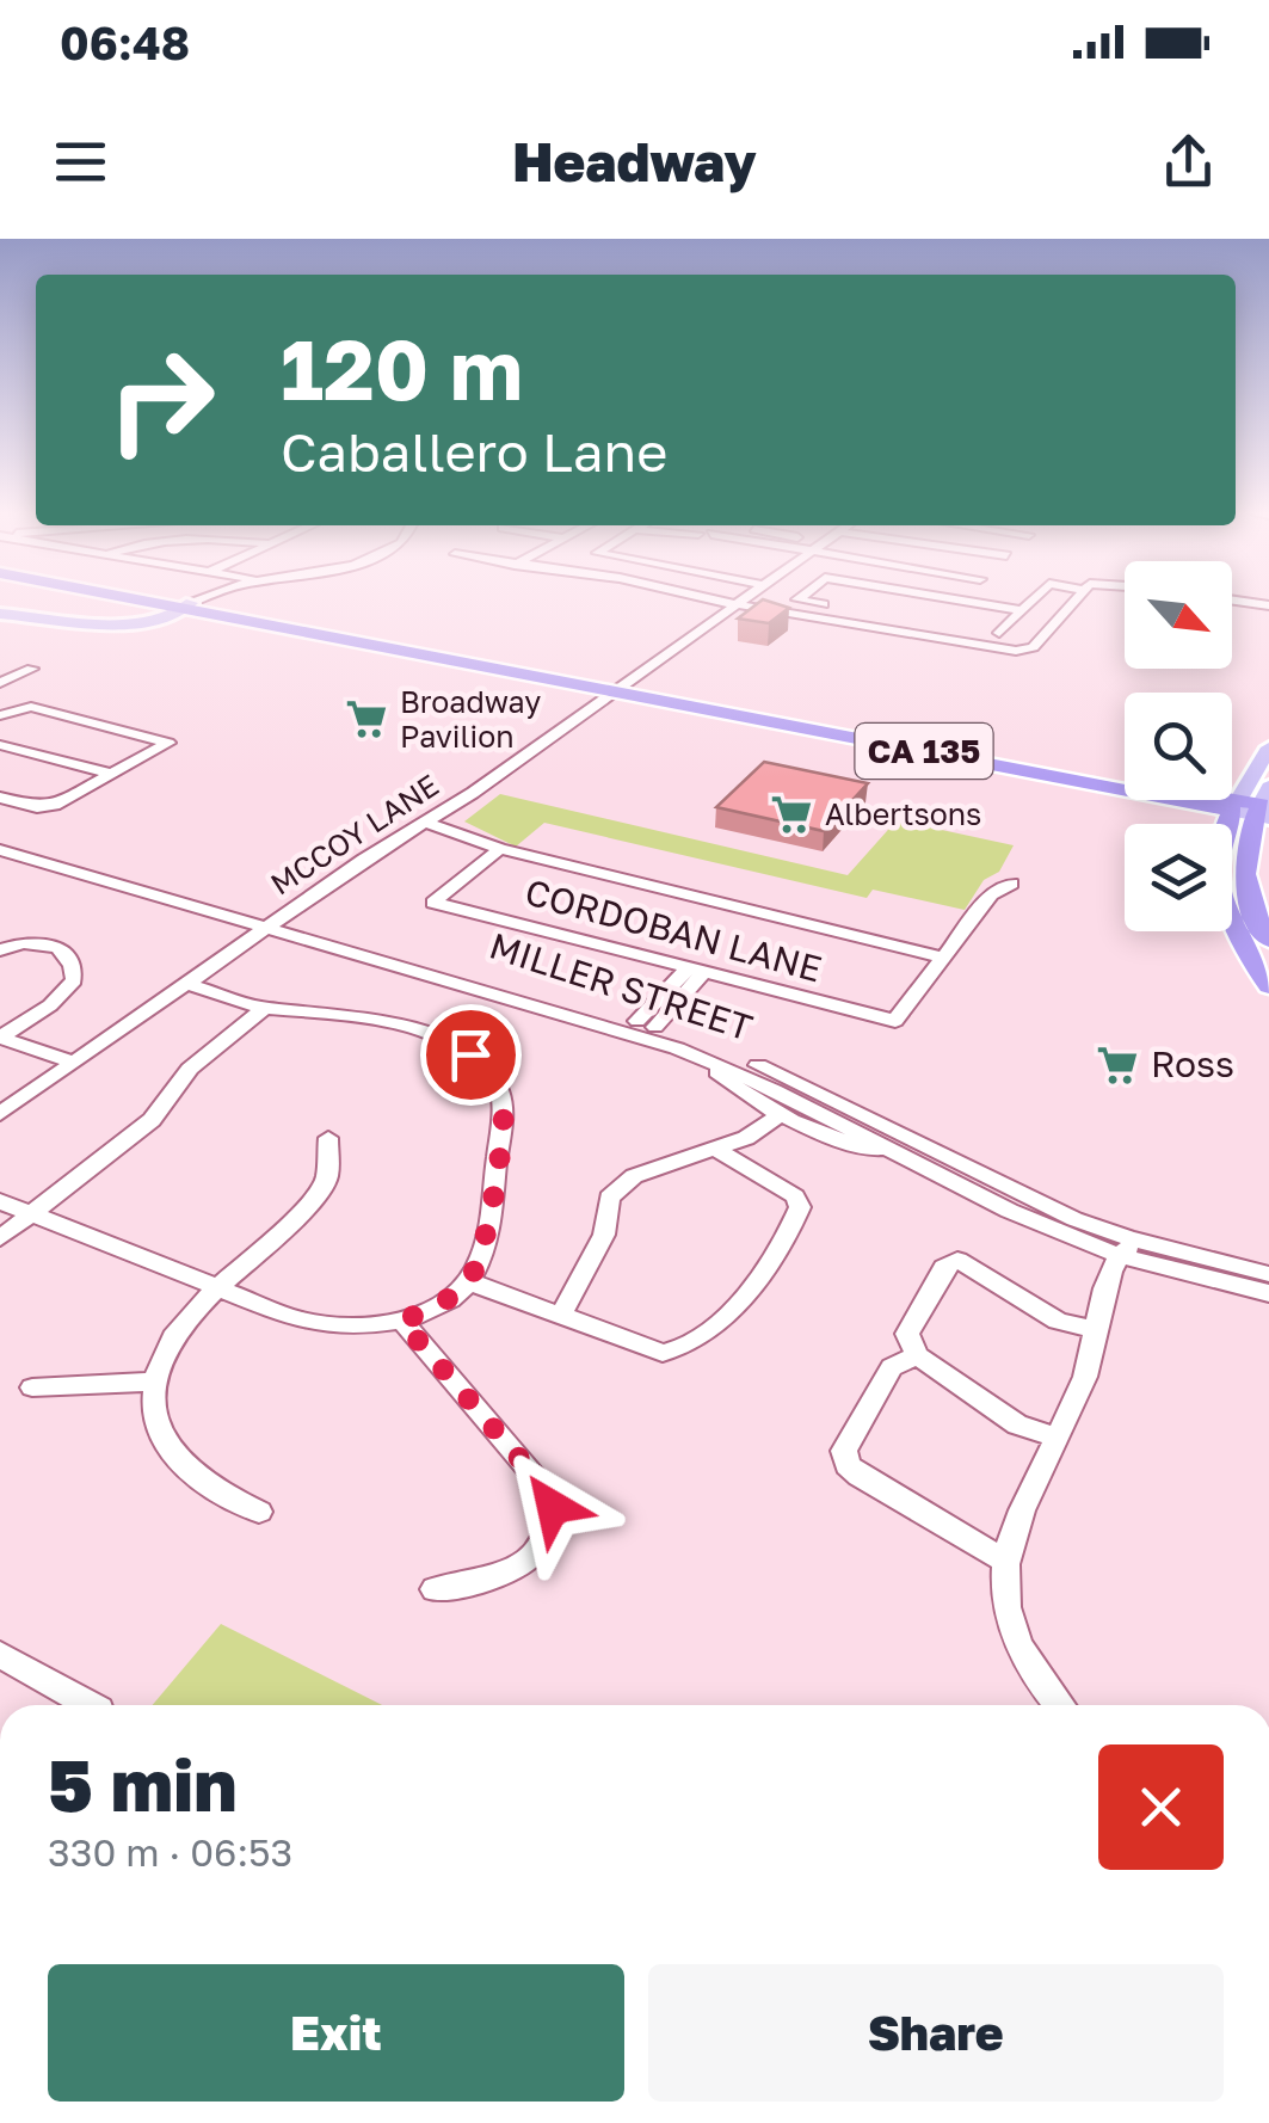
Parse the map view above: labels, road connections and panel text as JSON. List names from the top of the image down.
{
  "streets": {
    "highway": ["CA 135"],
    "street": ["MCCOY LANE", "CORDOBAN LANE", "MILLER STREET"]
  },
  "crossings": [
    ["CA 135", "MCCOY LANE"],
    ["MCCOY LANE", "MILLER STREET"]
  ],
  "places": {
    "supermarket": ["Broadway Pavilion", "Albertsons", "Ross"]
  },
  "north": "bottom right",
  "page": {
    "status": "06:48",
    "header": "Headway",
    "turn": ["120 m", "Caballero Lane"],
    "heading": ["5 min", "330 m · 06:53"],
    "buttons": ["Exit", "Share"]
  }
}
